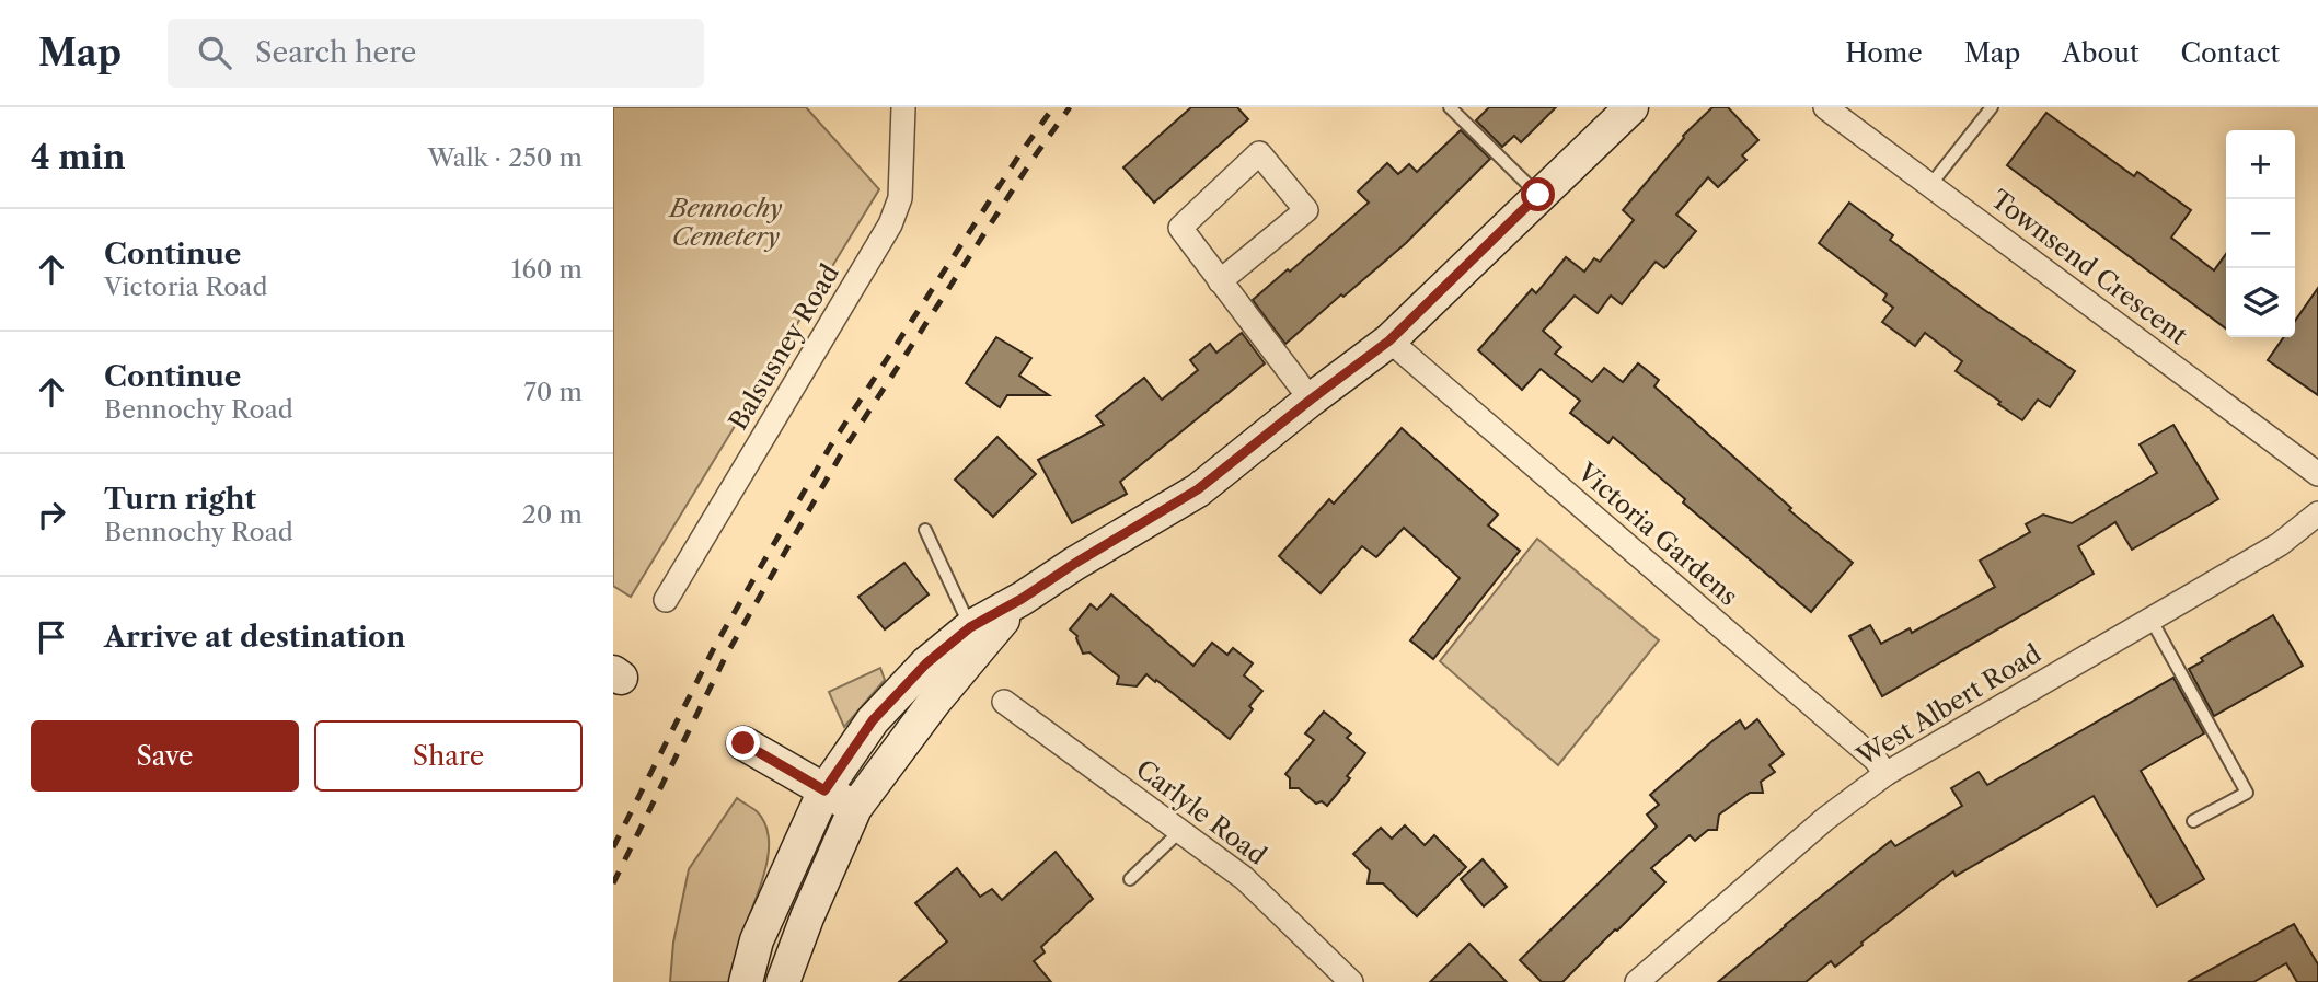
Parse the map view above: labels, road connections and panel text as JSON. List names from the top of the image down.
{
  "streets": {
    "street": [
      "Townsend Crescent",
      "Balsusney Road",
      "Victoria Gardens",
      "West Albert Road",
      "Carlyle Road"
    ]
  },
  "crossings": [
    ["Victoria Gardens", "West Albert Road"]
  ],
  "parks": ["Bennochy Cemetery"],
  "page": {
    "header": "Map",
    "search": "Search here",
    "nav": [
      "Home",
      "Map",
      "About",
      "Contact"
    ],
    "heading": ["4 min", "Walk · 250 m"],
    "map_buttons": ["+", "−"],
    "list": [
      ["Continue", "Victoria Road", "160 m"],
      ["Continue", "Bennochy Road", "70 m"],
      ["Turn right", "Bennochy Road", "20 m"],
      "Arrive at destination"
    ],
    "buttons": ["Save", "Share"]
  }
}
